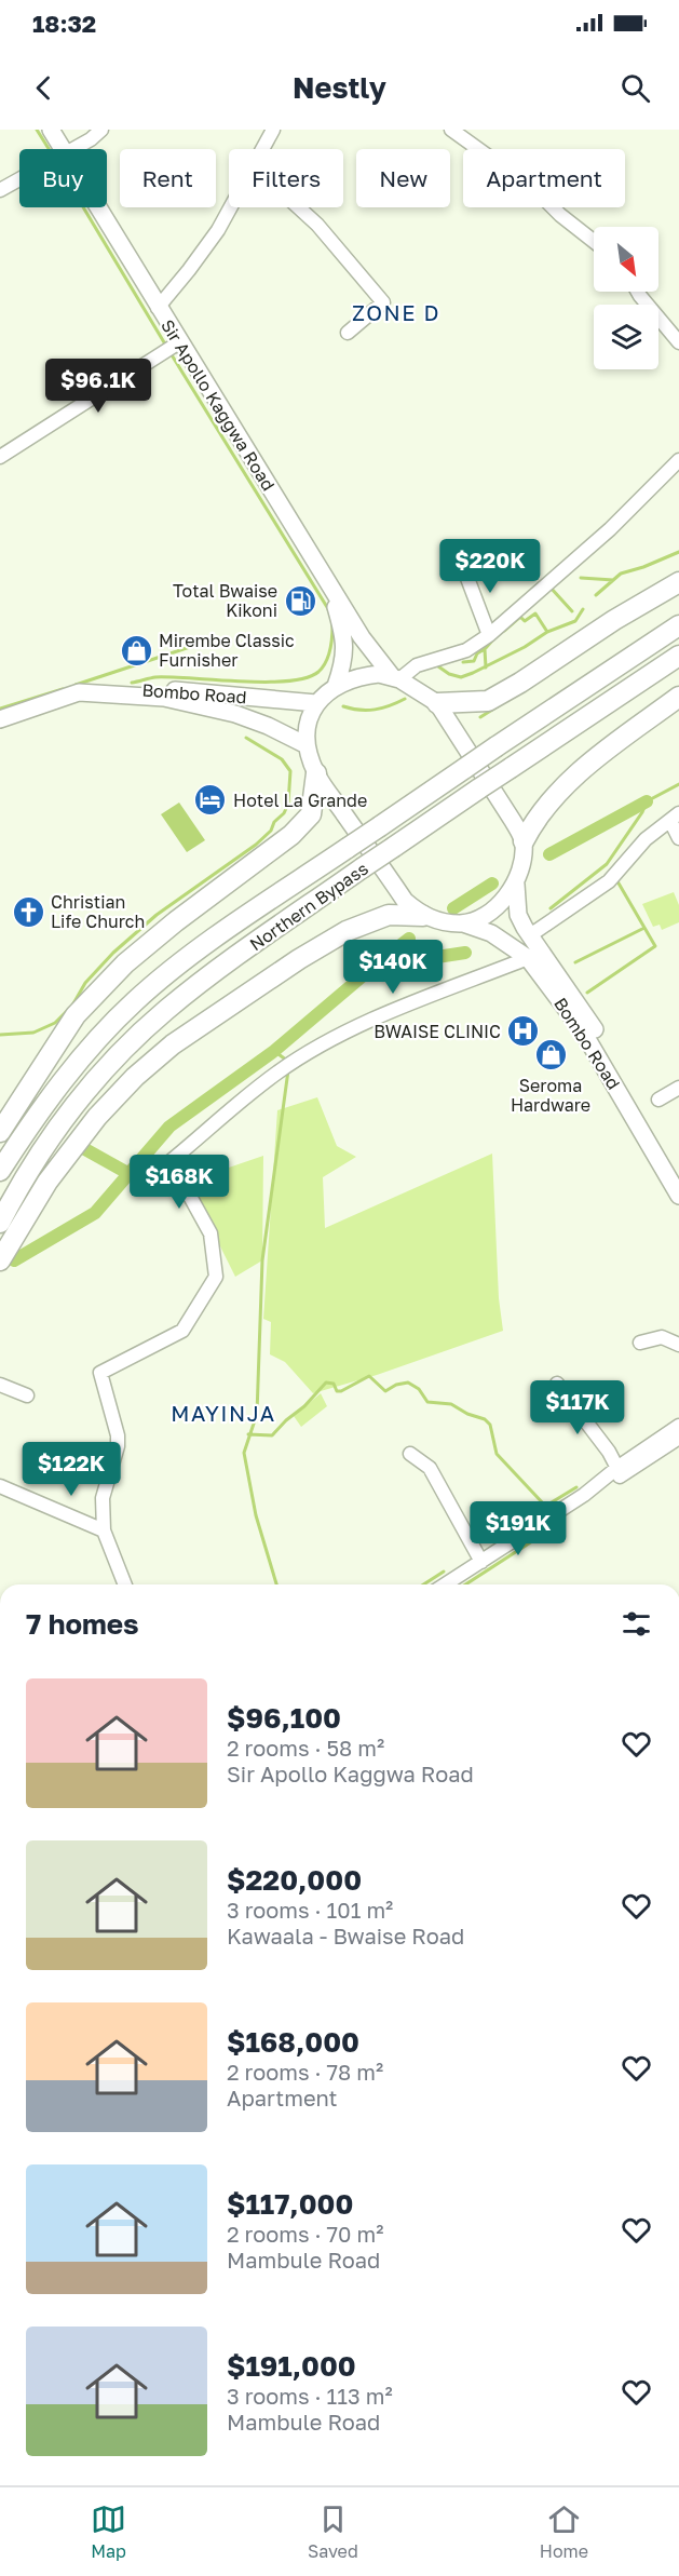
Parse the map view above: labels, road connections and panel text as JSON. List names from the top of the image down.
{
  "streets": {
    "highway": ["Northern Bypass"],
    "main road": ["Sir Apollo Kaggwa Road", "Bombo Road"]
  },
  "districts": ["ZONE D", "MAYINJA"],
  "places": {
    "fuel station": ["Total Bwaise Kikoni"],
    "shop": ["Mirembe Classic Furnisher", "Seroma Hardware"],
    "hotel": ["Hotel La Grande"],
    "church": ["Christian Life Church"],
    "hospital": ["BWAISE CLINIC"]
  },
  "north": "bottom right",
  "page": {
    "status": "18:32",
    "header": "Nestly",
    "chip": [
      "Buy",
      "Rent",
      "Filters",
      "New",
      "Apartment"
    ],
    "price": [
      "$96.1K",
      "$220K",
      "$140K",
      "$168K",
      "$117K",
      "$122K",
      "$191K"
    ],
    "heading": "7 homes",
    "list": [
      {
        "name": "$96,100",
        "note": "2 rooms · 58 m² · Sir Apollo Kaggwa Road"
      },
      {
        "name": "$220,000",
        "note": "3 rooms · 101 m² · Kawaala - Bwaise Road"
      },
      {
        "name": "$168,000",
        "note": "2 rooms · 78 m² · Apartment"
      },
      {
        "name": "$117,000",
        "note": "2 rooms · 70 m² · Mambule Road"
      },
      {
        "name": "$191,000",
        "note": "3 rooms · 113 m² · Mambule Road"
      }
    ],
    "tabs": ["Map", "Saved", "Home"]
  }
}
